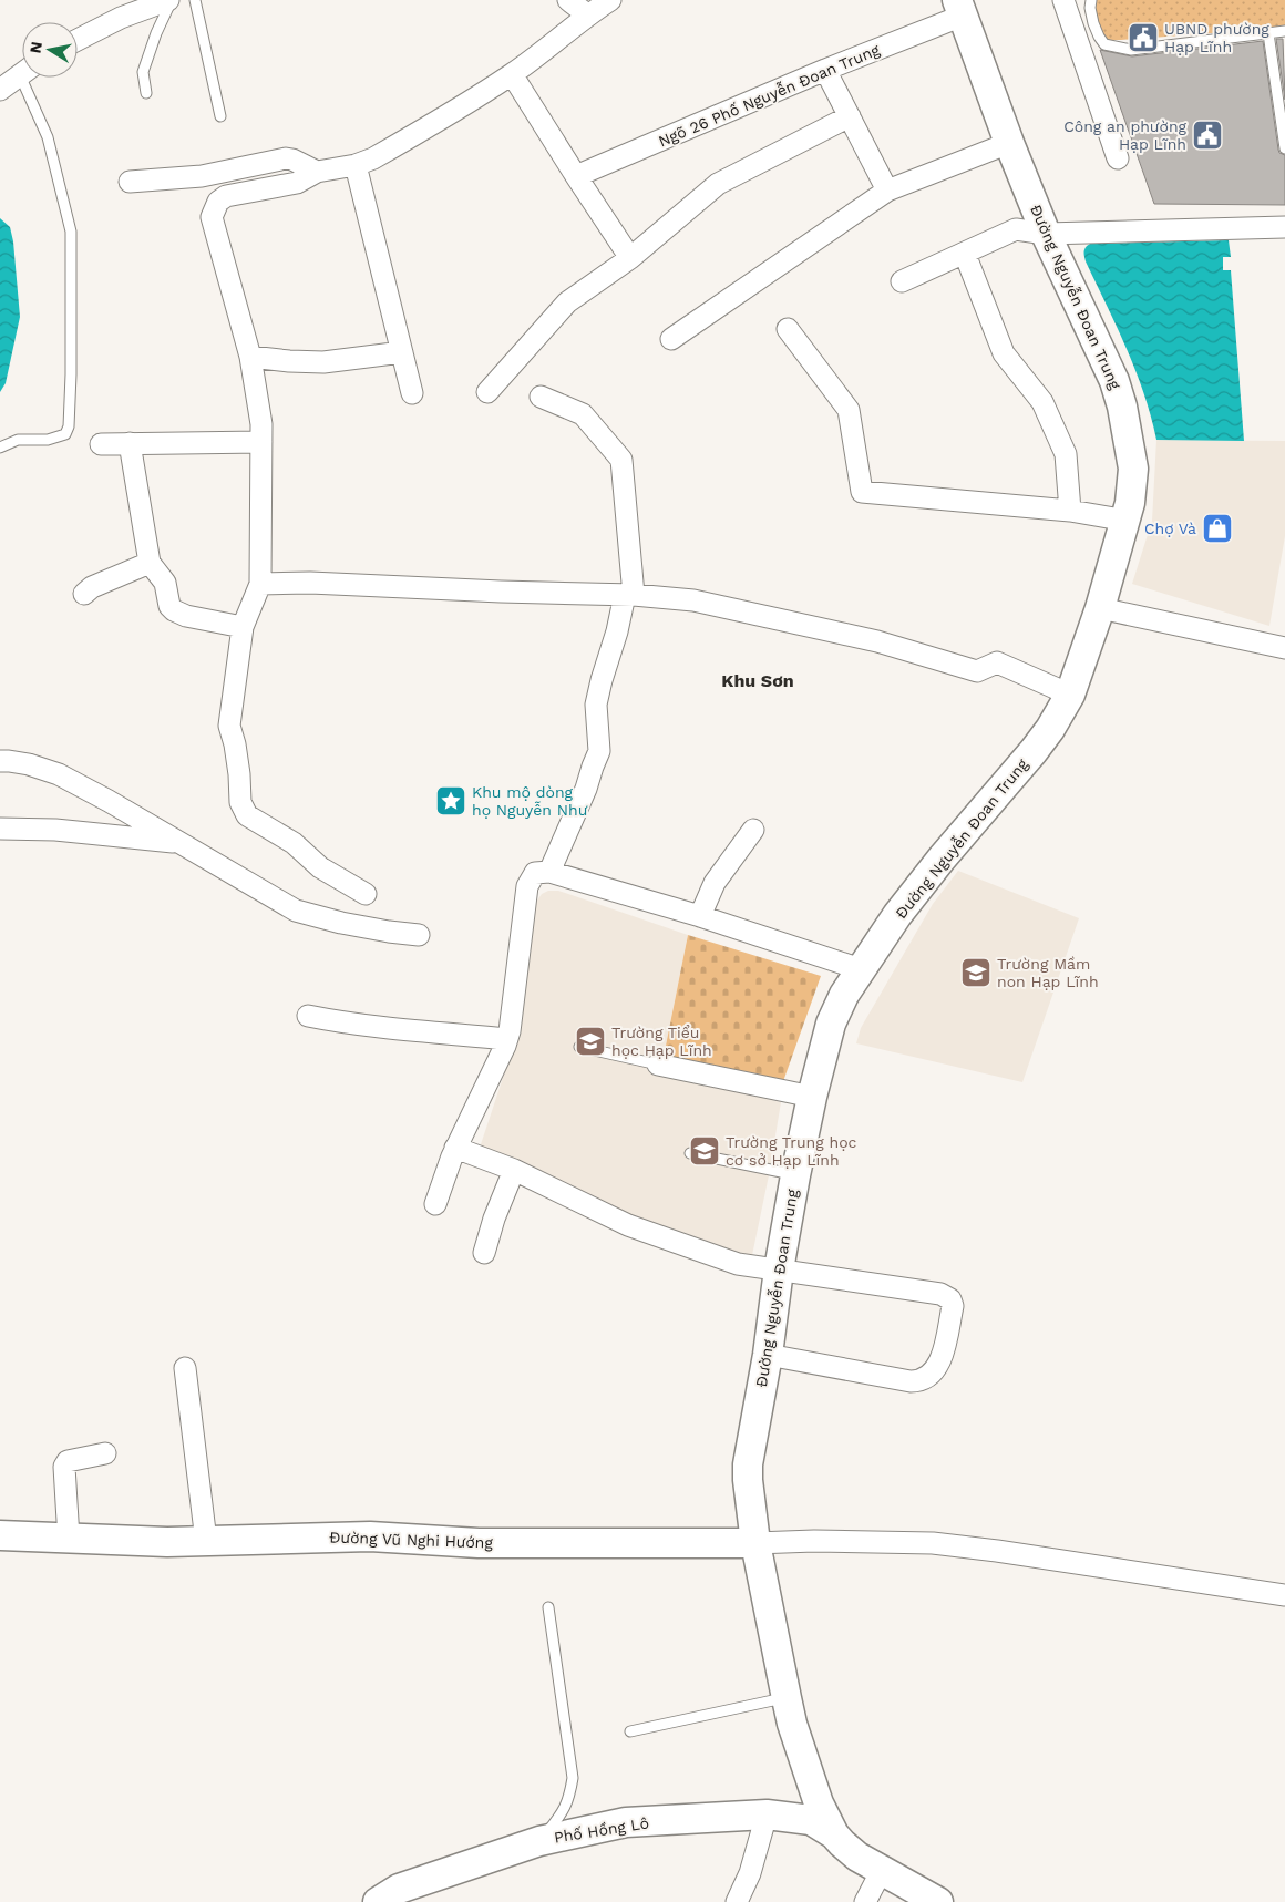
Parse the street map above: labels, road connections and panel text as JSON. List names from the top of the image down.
{
  "streets": {
    "street": [
      "Ngõ 26 Phố Nguyễn Đoan Trung",
      "Đường Nguyễn Đoan Trung",
      "Đường Vũ Nghi Hướng",
      "Phố Hồng Lô"
    ]
  },
  "crossings": [
    ["Ngõ 26 Phố Nguyễn Đoan Trung", "Đường Nguyễn Đoan Trung"],
    ["Đường Nguyễn Đoan Trung", "Đường Vũ Nghi Hướng"],
    ["Đường Nguyễn Đoan Trung", "Phố Hồng Lô"]
  ],
  "districts": ["Khu Sơn"],
  "places": {
    "public building": ["UBND phường Hạp Lĩnh", "Công an phường Hạp Lĩnh"],
    "shop": ["Chợ Và"],
    "place": ["Khu mộ dòng họ Nguyễn Như"],
    "school or university": ["Trường Mầm non Hạp Lĩnh", "Trường Tiểu học Hạp Lĩnh", "Trường Trung học cơ sở Hạp Lĩnh"]
  },
  "north": "left"
}
